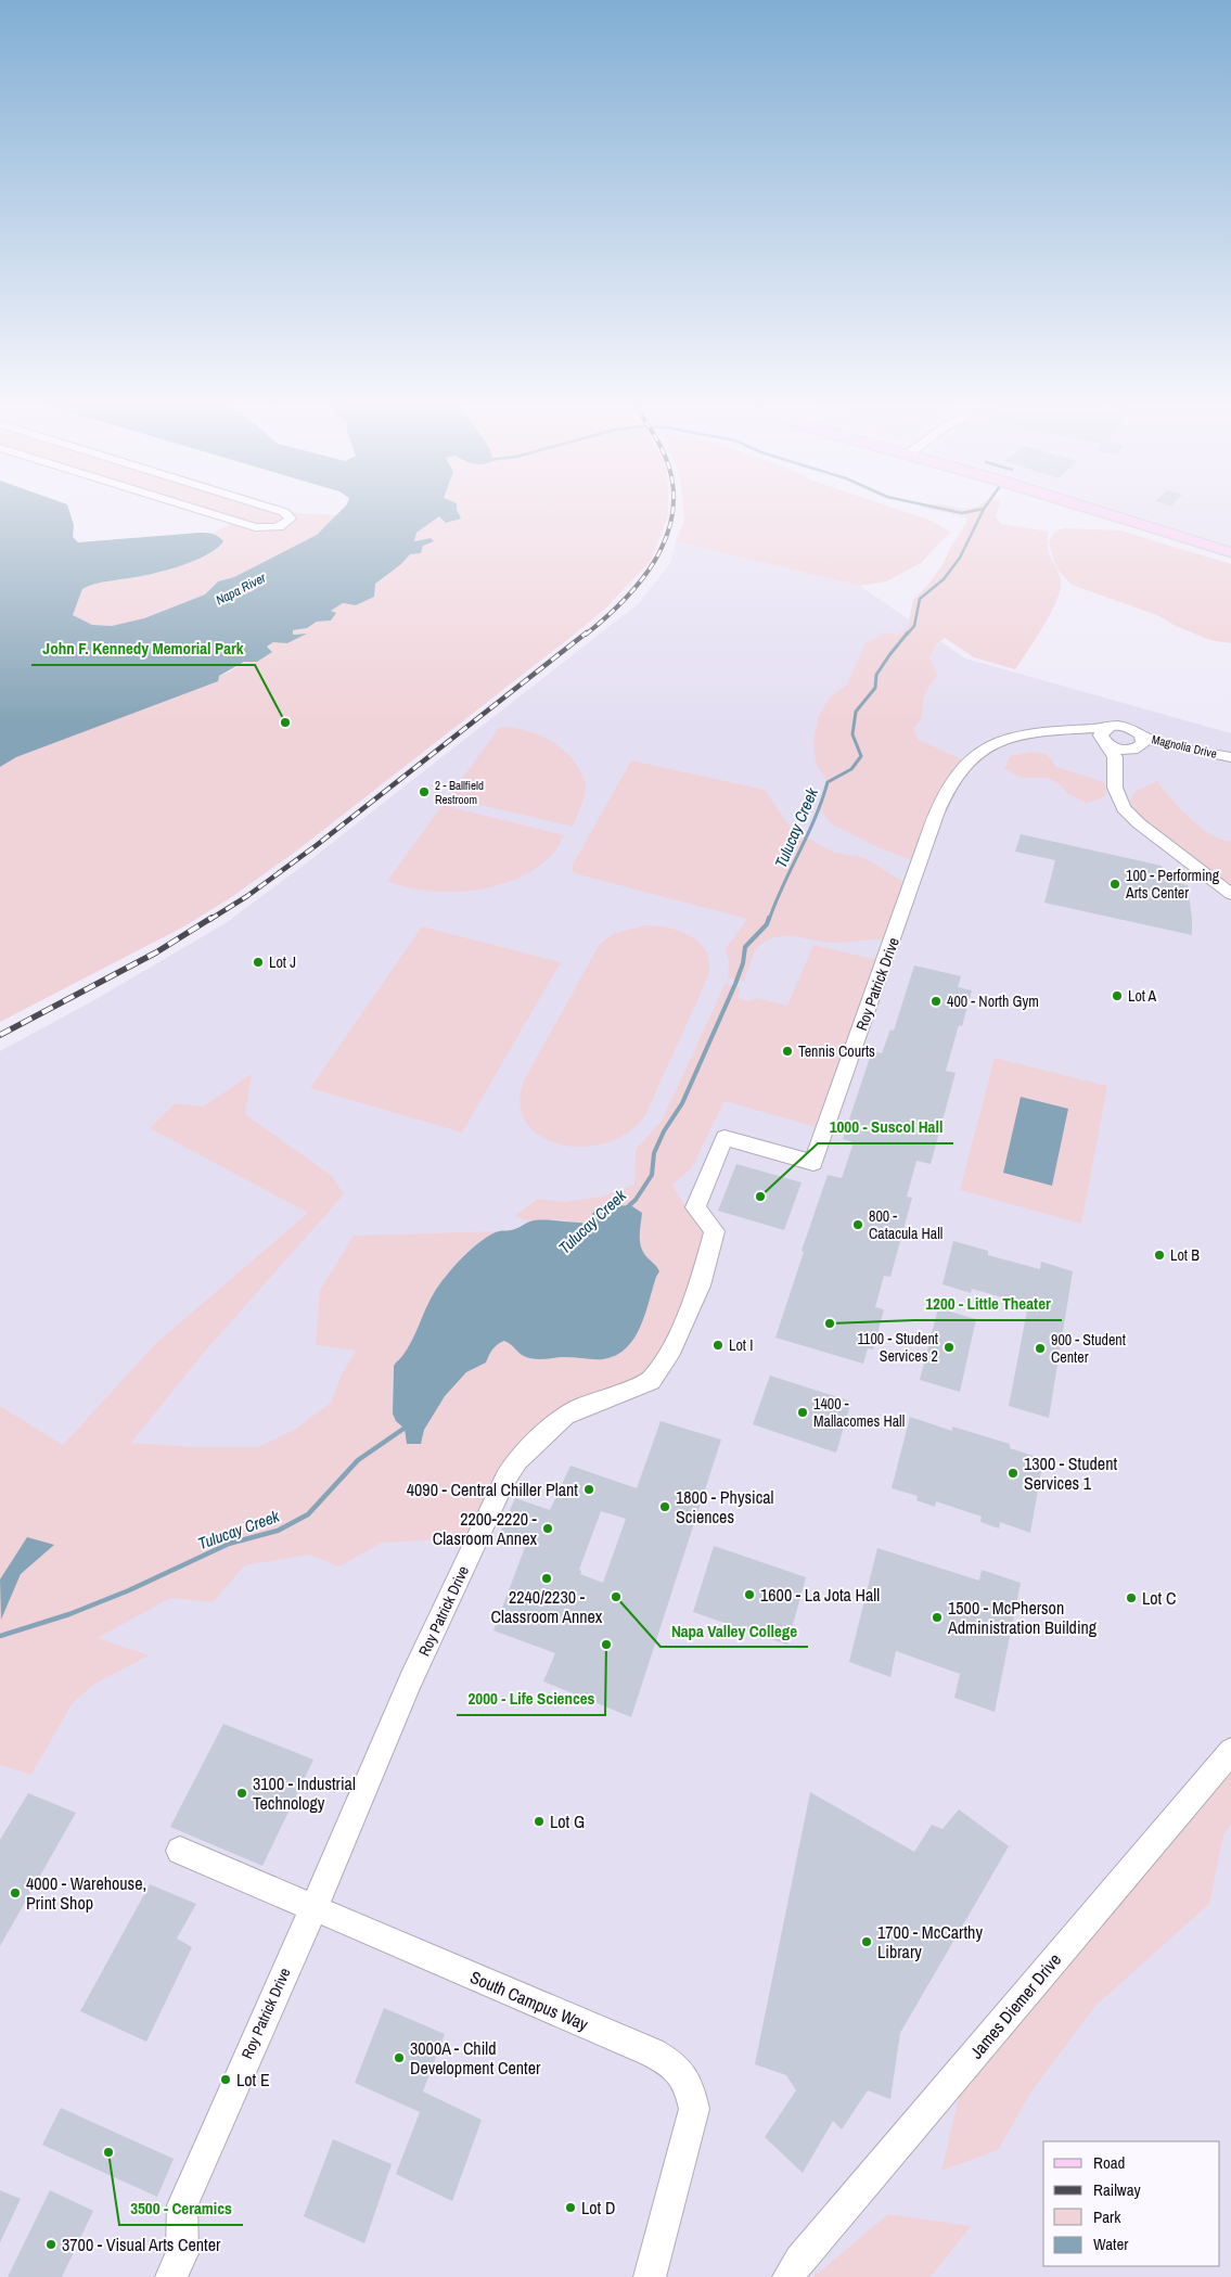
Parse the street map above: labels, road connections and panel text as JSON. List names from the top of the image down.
{
  "streets": {
    "street": [
      "Magnolia Drive",
      "Roy Patrick Drive",
      "South Campus Way",
      "James Diemer Drive"
    ]
  },
  "crossings": [
    ["Magnolia Drive", "Roy Patrick Drive"],
    ["Roy Patrick Drive", "South Campus Way"]
  ],
  "water": ["Napa River", "Tulucay Creek"],
  "places": [
    "John F. Kennedy Memorial Park",
    "2 - Ballfield Restroom",
    "100 - Performing Arts Center",
    "Lot J",
    "Lot A",
    "400 - North Gym",
    "Tennis Courts",
    "1000 - Suscol Hall",
    "800 - Catacula Hall",
    "Lot B",
    "1200 - Little Theater",
    "Lot I",
    "1100 - Student Services 2",
    "900 - Student Center",
    "1400 - Mallacomes Hall",
    "1300 - Student Services 1",
    "4090 - Central Chiller Plant",
    "1800 - Physical Sciences",
    "2200-2220 - Clasroom Annex",
    "2240/2230 - Classroom Annex",
    "1600 - La Jota Hall",
    "Napa Valley College",
    "Lot C",
    "1500 - McPherson Administration Building",
    "2000 - Life Sciences",
    "3100 - Industrial Technology",
    "Lot G",
    "4000 - Warehouse, Print Shop",
    "1700 - McCarthy Library",
    "3000A - Child Development Center",
    "Lot E",
    "3500 - Ceramics",
    "Lot D",
    "3700 - Visual Arts Center"
  ],
  "legend": [
    "Road",
    "Railway",
    "Park",
    "Water"
  ]
}
